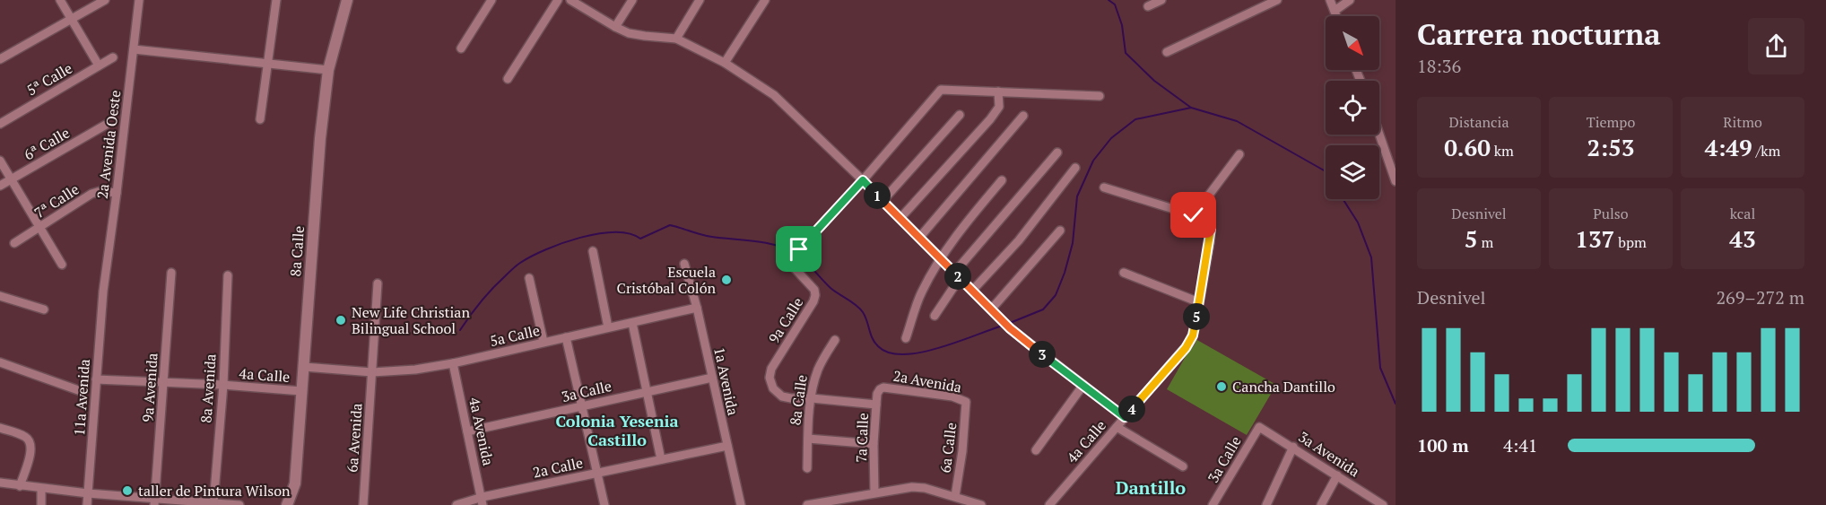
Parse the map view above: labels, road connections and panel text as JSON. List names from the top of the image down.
{
  "streets": {
    "street": [
      "5ª Calle",
      "6ª Calle",
      "2a Avenida Oeste",
      "7ª Calle",
      "8a Calle",
      "9a Calle",
      "5a Calle",
      "4a Calle",
      "1a Avenida",
      "2a Avenida",
      "9a Avenida",
      "8a Avenida",
      "3a Calle",
      "11a Avenida",
      "4a Avenida",
      "6a Avenida",
      "7a Calle",
      "6a Calle",
      "3a Avenida",
      "2a Calle"
    ]
  },
  "crossings": [
    ["2a Avenida Oeste", "7ª Calle"],
    ["2a Avenida Oeste", "11a Avenida"],
    ["8a Calle", "9a Calle"],
    ["8a Calle", "5a Calle"],
    ["8a Calle", "4a Calle"],
    ["5a Calle", "1a Avenida"],
    ["5a Calle", "4a Avenida"],
    ["5a Calle", "6a Avenida"],
    ["4a Calle", "9a Avenida"],
    ["4a Calle", "8a Avenida"],
    ["4a Calle", "11a Avenida"],
    ["1a Avenida", "3a Calle"],
    ["1a Avenida", "2a Calle"],
    ["2a Avenida", "7a Calle"],
    ["2a Avenida", "6a Calle"],
    ["3a Calle", "4a Avenida"],
    ["3a Calle", "3a Avenida"],
    ["4a Avenida", "2a Calle"]
  ],
  "districts": ["Colonia Yesenia Castillo", "Dantillo"],
  "places": [
    "Escuela Cristóbal Colón",
    "New Life Christian Bilingual School",
    "Cancha Dantillo",
    "taller de Pintura Wilson"
  ],
  "north": "bottom right",
  "page": {
    "heading": ["Carrera nocturna", "18:36"],
    "stats": [
      ["Distancia", "0.60 km"],
      ["Tiempo", "2:53"],
      ["Ritmo", "4:49 /km"],
      ["Desnivel", "5 m"],
      ["Pulso", "137 bpm"],
      ["kcal", "43"]
    ],
    "pins": [
      "1",
      "2",
      "5",
      "3",
      "4"
    ],
    "chart": ["Desnivel", "269–272 m"],
    "list": [
      {
        "name": "100 m",
        "note": "4:41"
      }
    ]
  }
}
